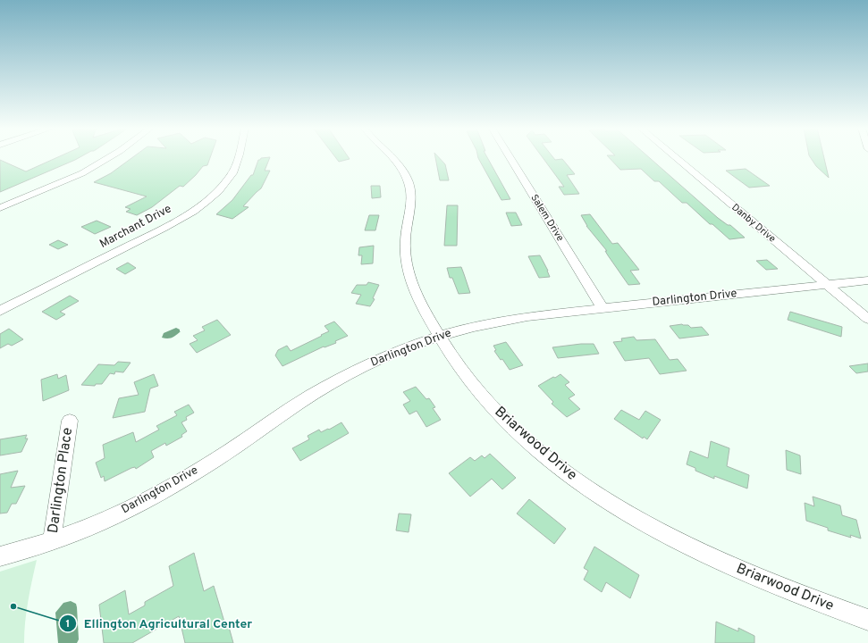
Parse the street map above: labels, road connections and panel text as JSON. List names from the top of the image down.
{
  "streets": {
    "street": [
      "Salem Drive",
      "Danby Drive",
      "Marchant Drive",
      "Darlington Drive",
      "Briarwood Drive",
      "Darlington Place"
    ]
  },
  "crossings": [
    ["Salem Drive", "Darlington Drive"],
    ["Danby Drive", "Darlington Drive"],
    ["Darlington Drive", "Briarwood Drive"],
    ["Darlington Drive", "Darlington Place"]
  ],
  "places": ["Ellington Agricultural Center"]
}
